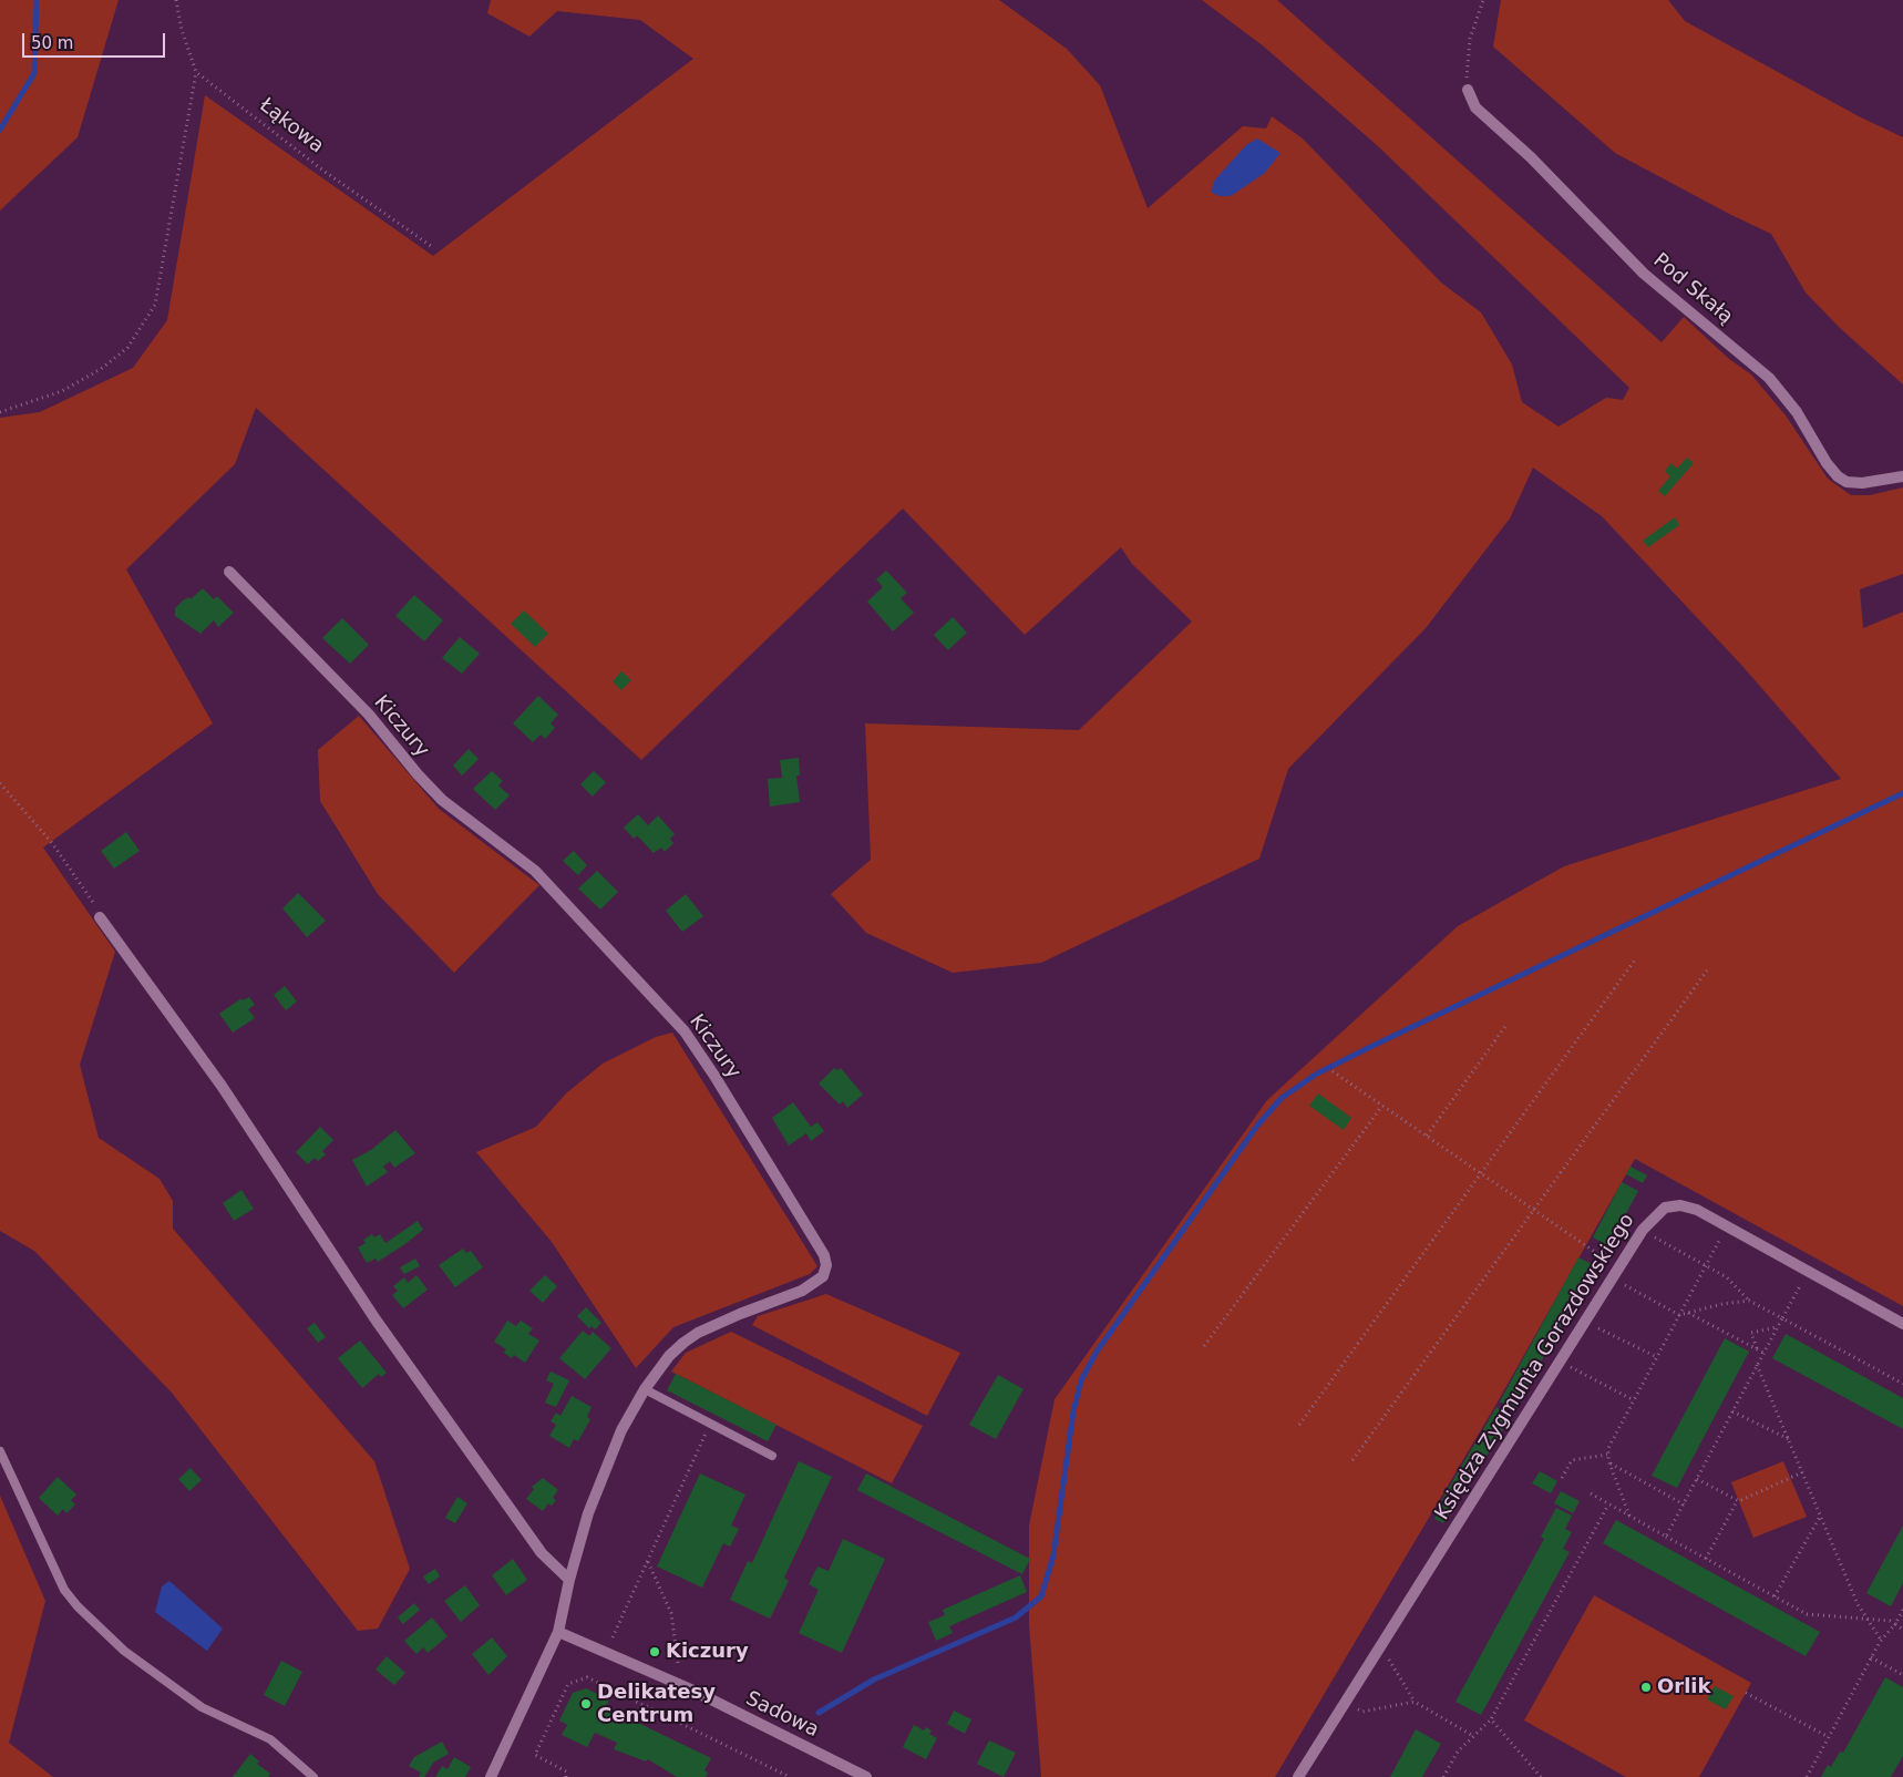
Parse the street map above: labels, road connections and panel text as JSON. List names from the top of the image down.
{
  "streets": {
    "street": [
      "Pod Skałą",
      "Kiczury",
      "Księdza Zygmunta Gorazdowskiego",
      "Sadowa"
    ],
    "path": ["Łąkowa"]
  },
  "crossings": [
    ["Kiczury", "Sadowa"]
  ],
  "places": ["Kiczury", "Orlik", "Delikatesy Centrum"],
  "scale_bar": "50 m"
}
